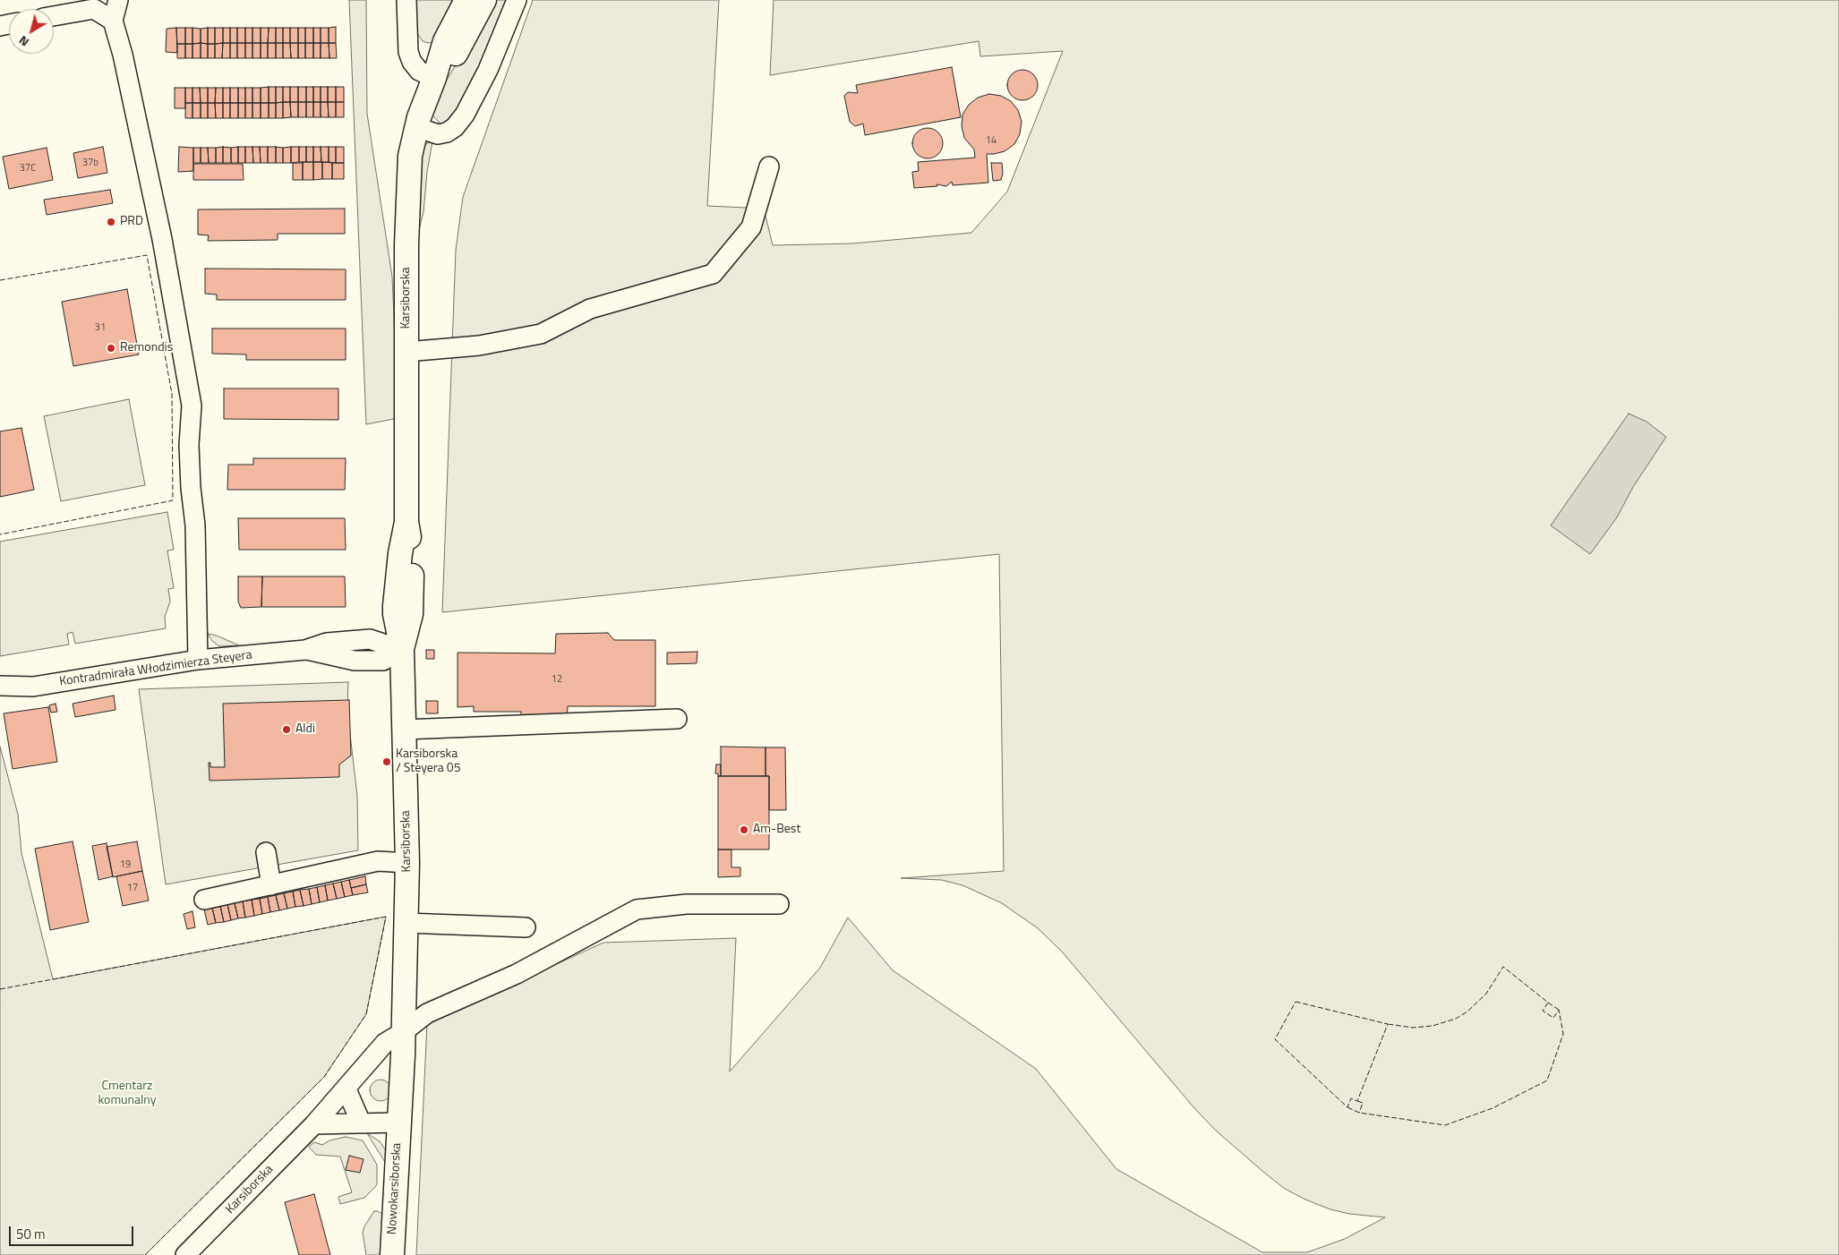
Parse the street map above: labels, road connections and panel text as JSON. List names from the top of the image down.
{
  "streets": {
    "main road": ["Karsiborska", "Nowokarsiborska"],
    "street": ["Kontradmirała Włodzimierza Steyera"]
  },
  "crossings": [
    ["Karsiborska", "Kontradmirała Włodzimierza Steyera"],
    ["Karsiborska", "Nowokarsiborska"]
  ],
  "parks": ["Cmentarz komunalny"],
  "places": [
    "PRD",
    "Remondis",
    "Aldi",
    "Karsiborska / Steyera 05",
    "Am-Best"
  ],
  "house_numbers": [
    "14",
    "37b",
    "37C",
    "31",
    "12",
    "19",
    "17"
  ],
  "scale_bar": "50 m",
  "north": "bottom left"
}
